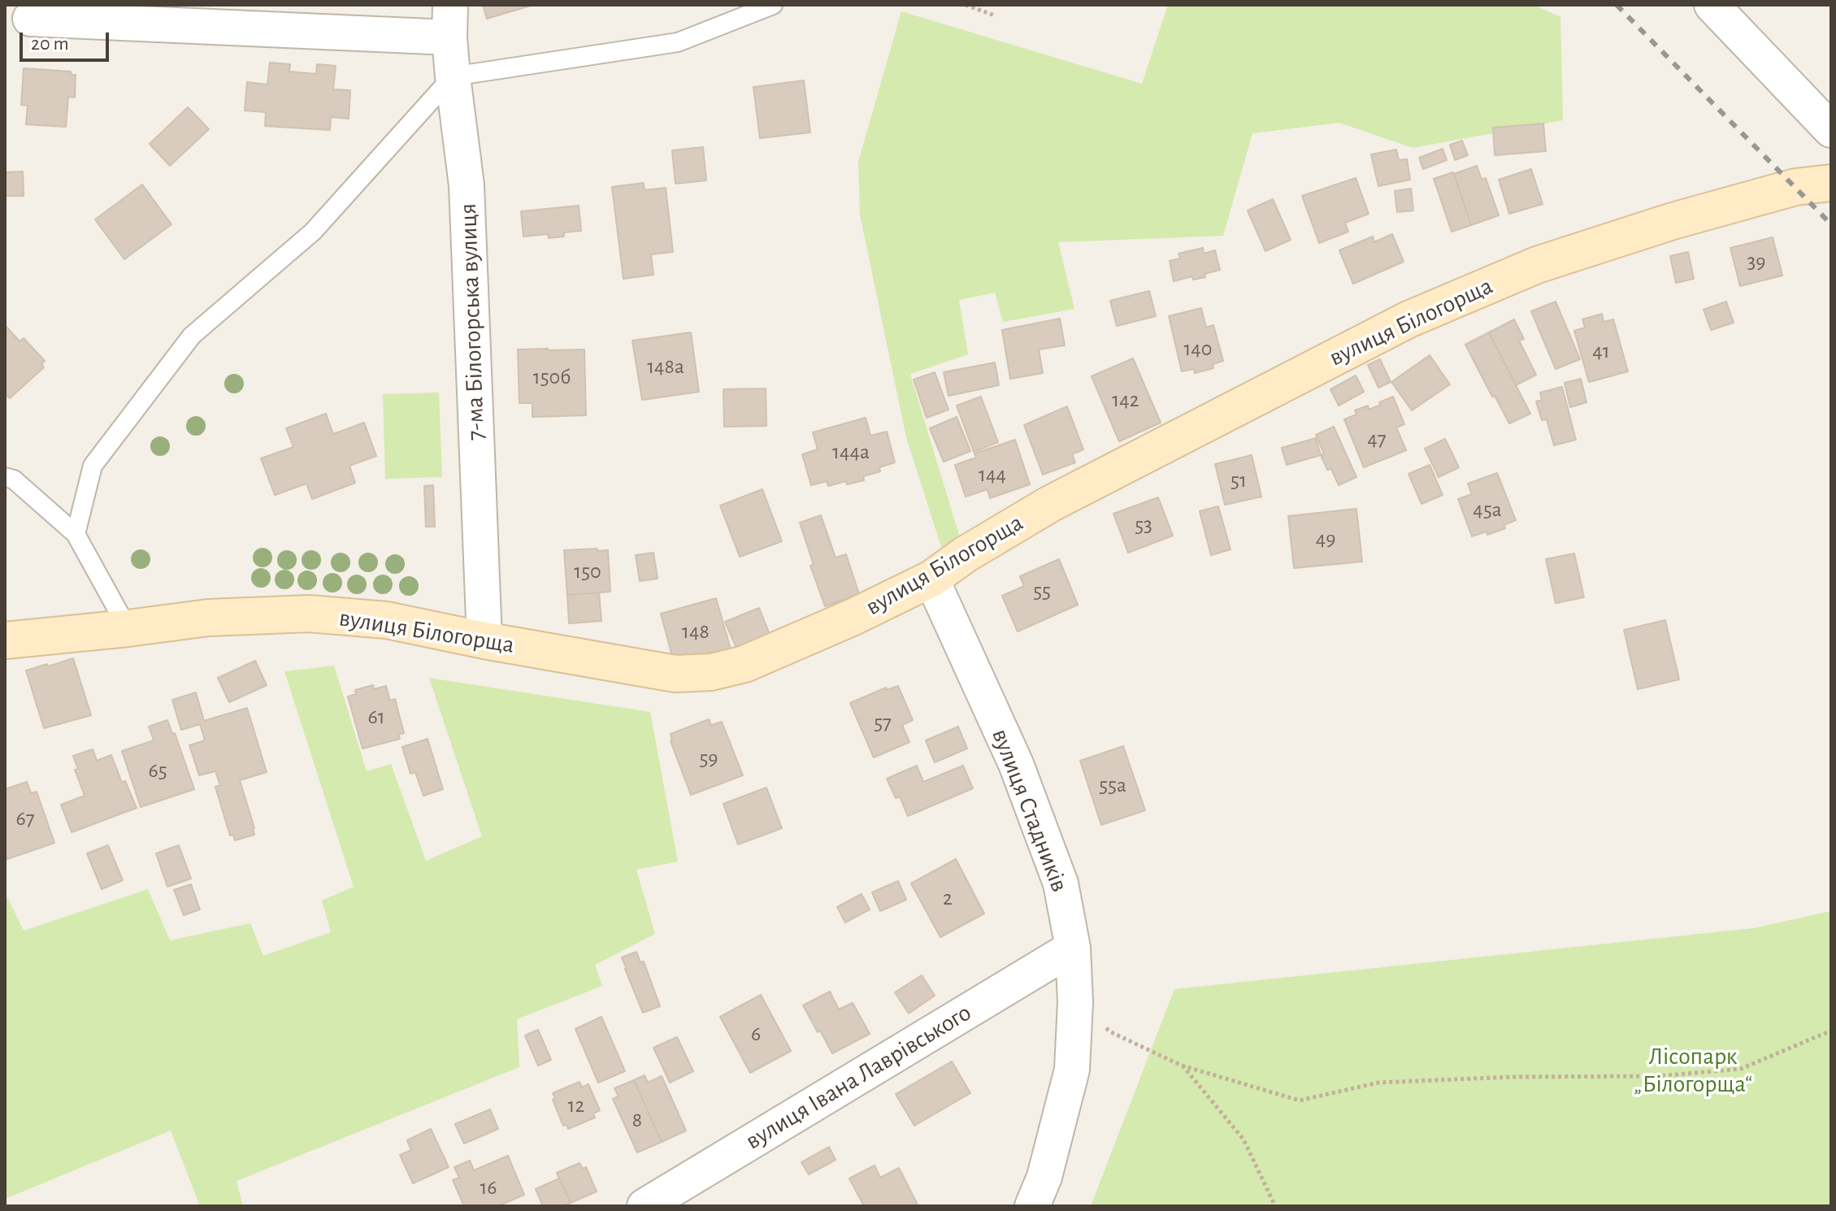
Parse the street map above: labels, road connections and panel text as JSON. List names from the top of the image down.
{
  "streets": {
    "street": [
      "7-ма Білогорська вулиця",
      "вулиця Білогорща",
      "вулиця Стадників",
      "вулиця Івана Лаврівського"
    ]
  },
  "crossings": [
    ["7-ма Білогорська вулиця", "вулиця Білогорща"],
    ["вулиця Білогорща", "вулиця Стадників"],
    ["вулиця Стадників", "вулиця Івана Лаврівського"]
  ],
  "parks": ["Лісопарк „Білогорща“"],
  "house_numbers": [
    "39",
    "140",
    "41",
    "148а",
    "150б",
    "142",
    "47",
    "144а",
    "144",
    "51",
    "45а",
    "53",
    "49",
    "150",
    "55",
    "148",
    "61",
    "57",
    "59",
    "65",
    "55а",
    "67",
    "2",
    "6",
    "12",
    "8",
    "16"
  ],
  "scale_bar": "20 m"
}
